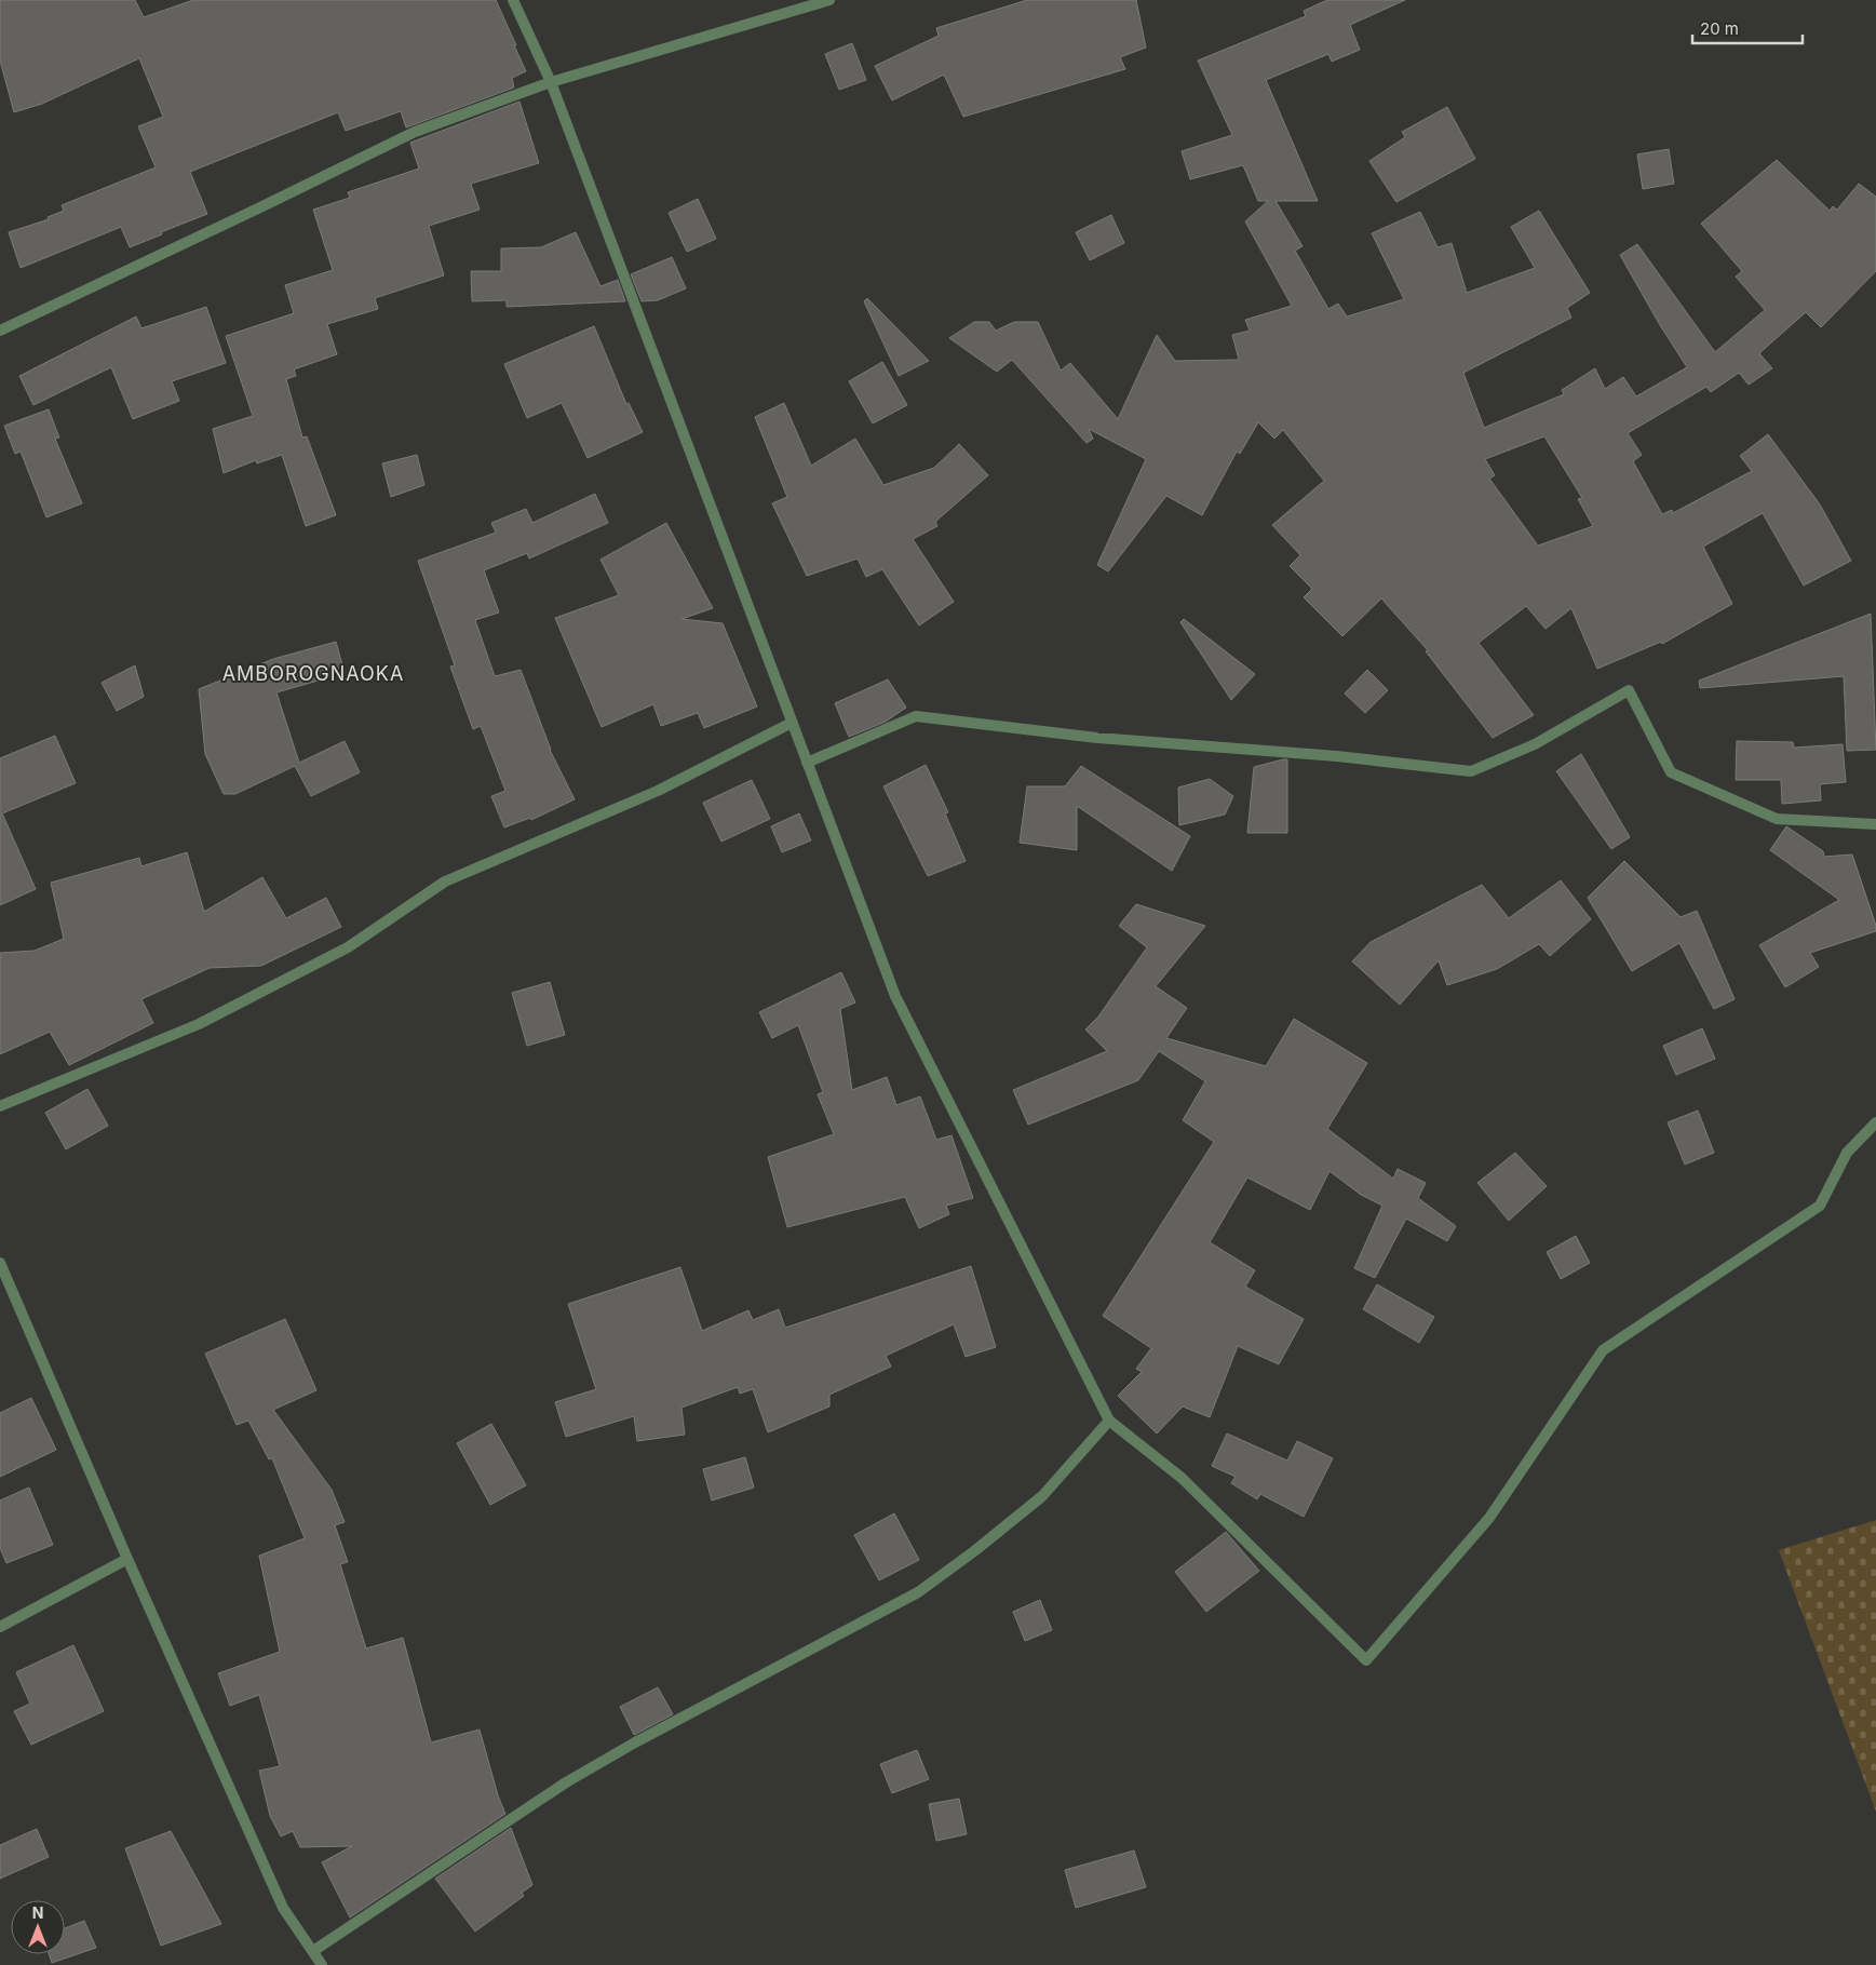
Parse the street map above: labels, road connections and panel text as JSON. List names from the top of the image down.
{
  "districts": ["AMBOROGNAOKA"],
  "scale_bar": "20 m",
  "north": "top"
}
